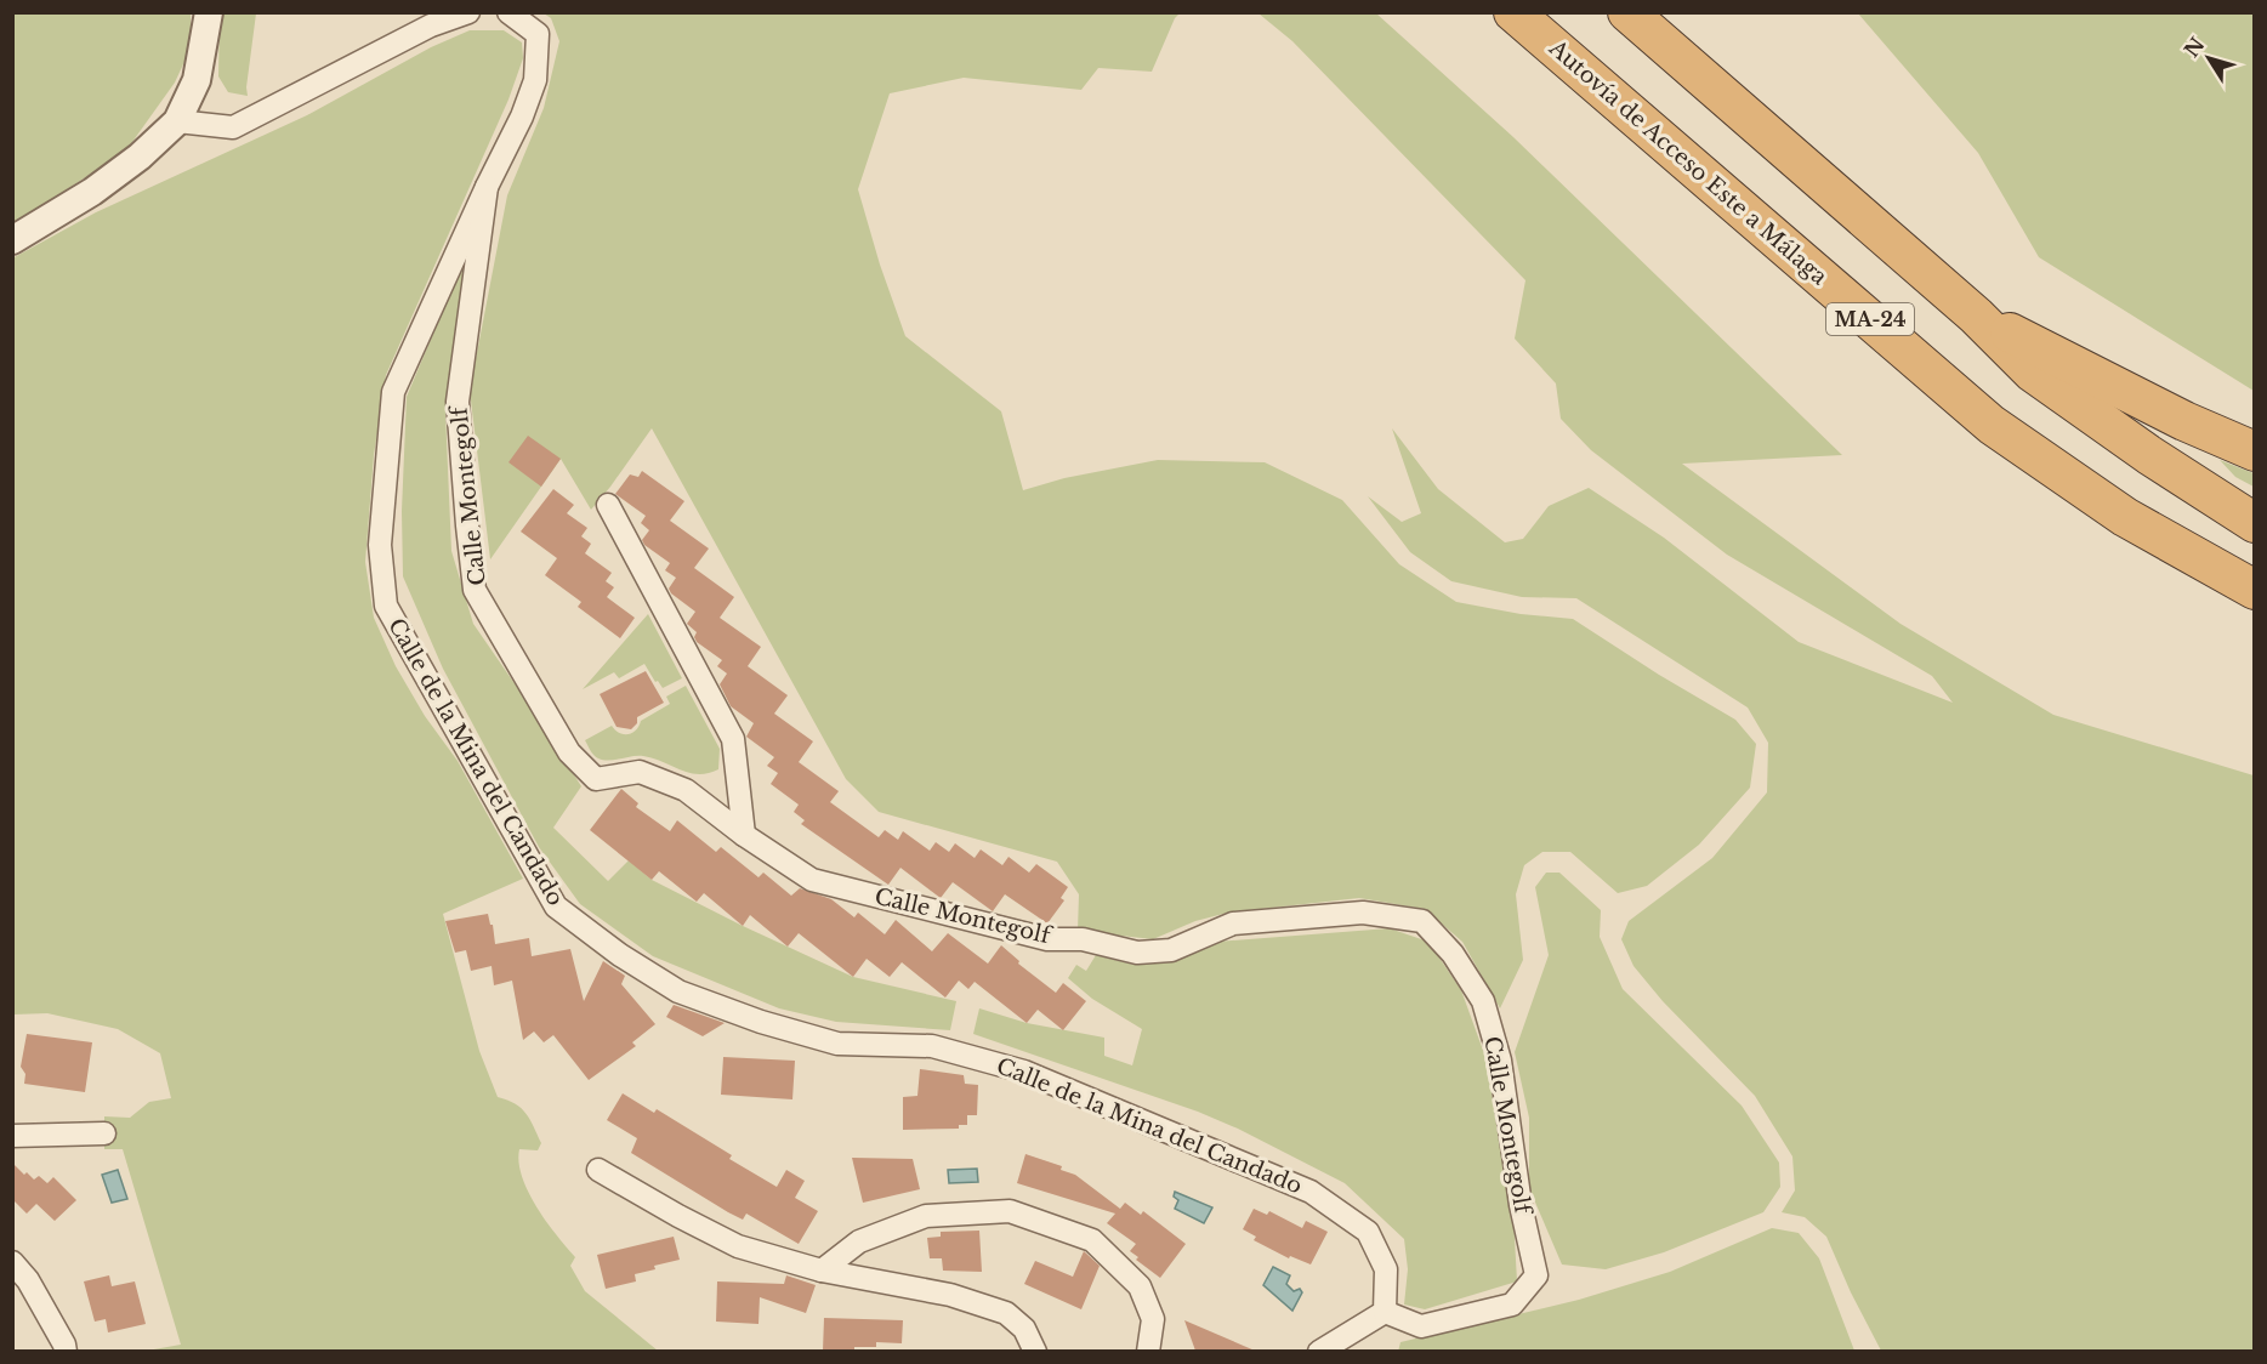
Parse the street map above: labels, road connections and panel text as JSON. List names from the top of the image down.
{
  "streets": {
    "highway": ["Autovía de Acceso Este a Málaga", "MA-24"],
    "street": ["Calle Montegolf", "Calle de la Mina del Candado"]
  },
  "crossings": [
    ["Calle Montegolf", "Calle de la Mina del Candado"]
  ],
  "north": "top left"
}
